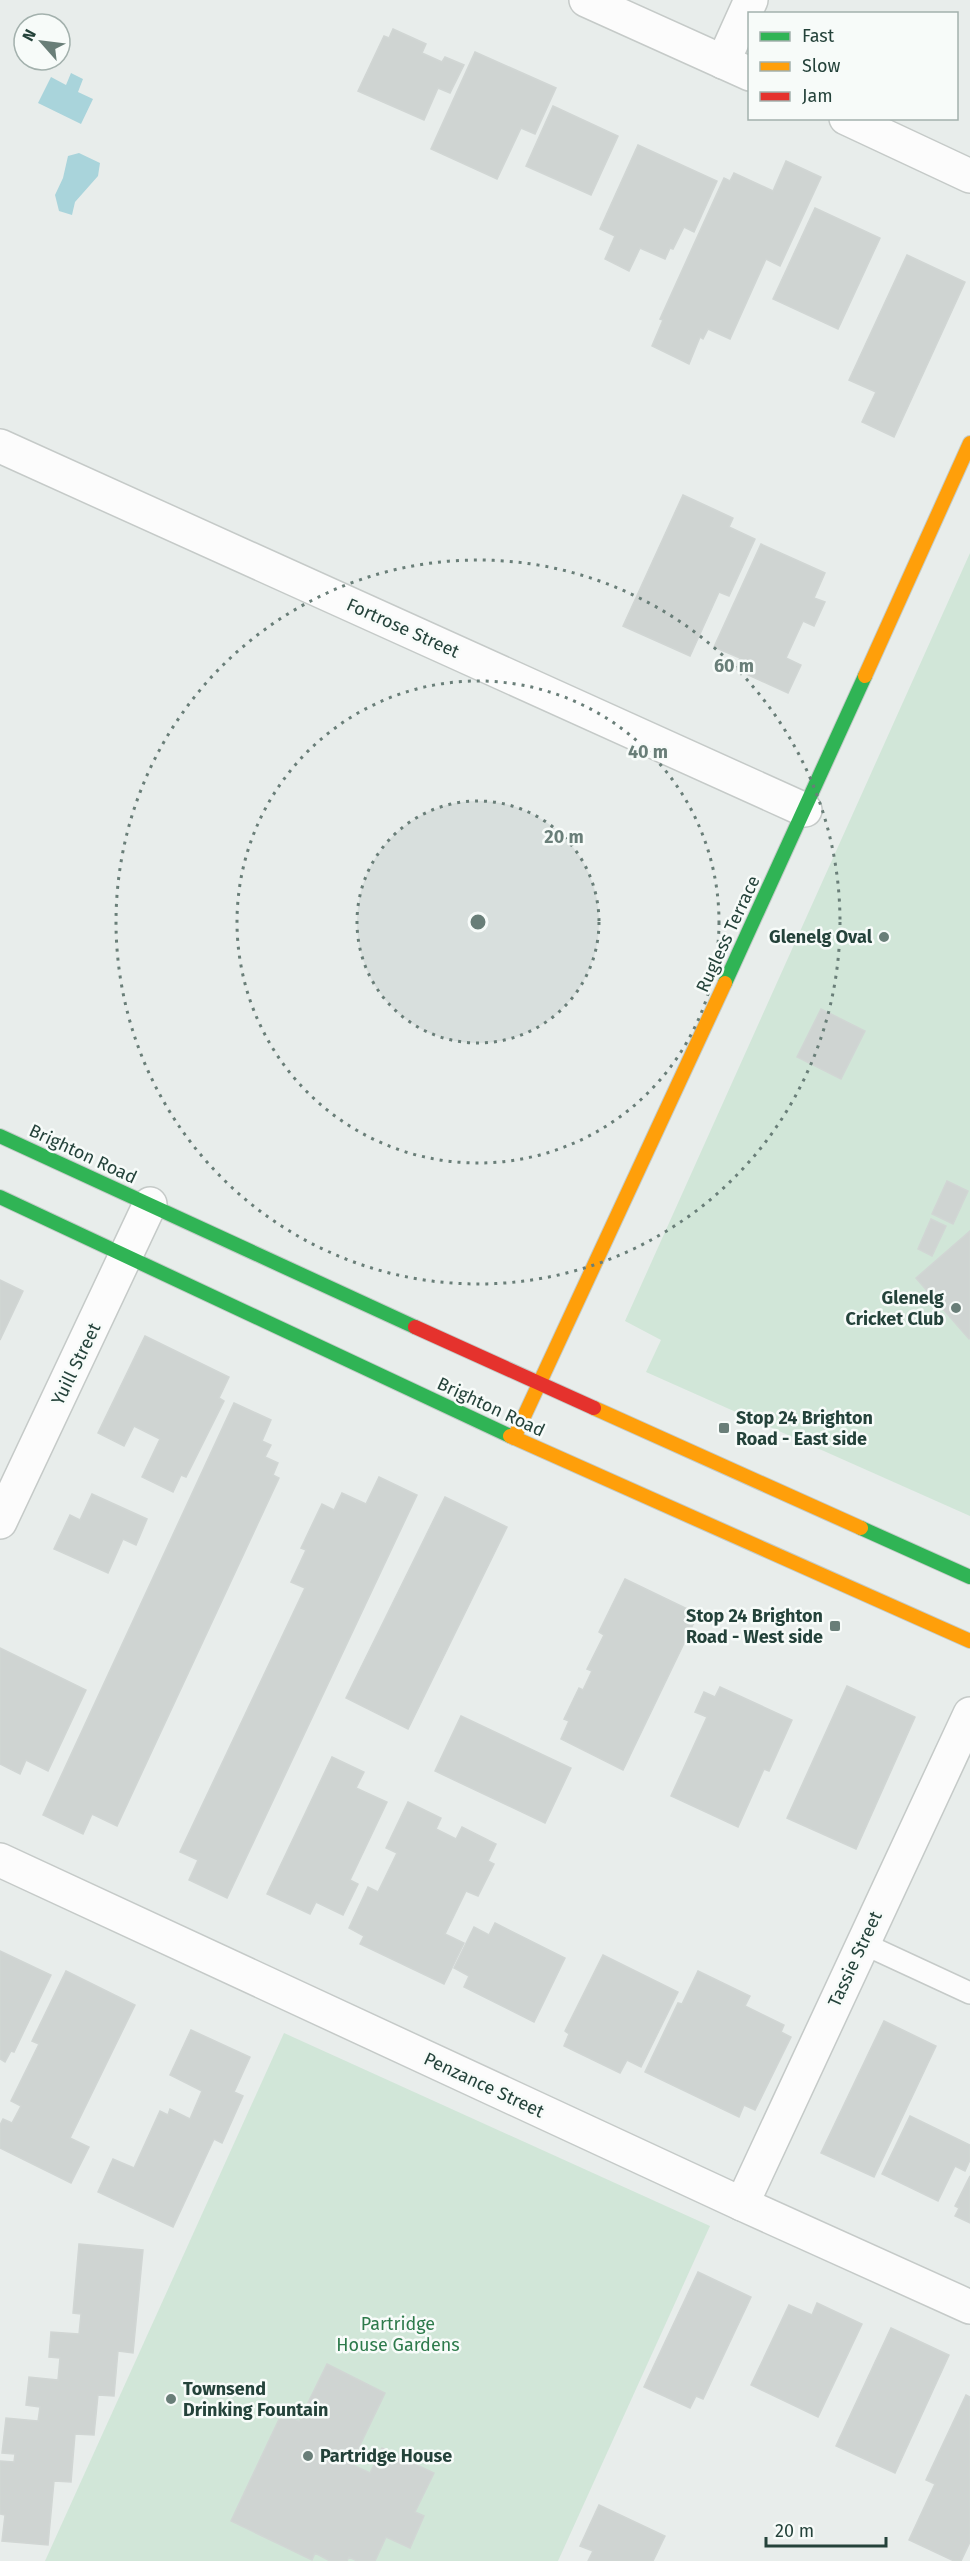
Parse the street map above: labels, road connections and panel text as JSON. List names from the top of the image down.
{
  "streets": {
    "main road": ["Rugless Terrace", "Brighton Road"],
    "street": [
      "Fortrose Street",
      "Yuill Street",
      "Tassie Street",
      "Penzance Street"
    ]
  },
  "crossings": [
    ["Fortrose Street", "Rugless Terrace"],
    ["Rugless Terrace", "Brighton Road"],
    ["Brighton Road", "Yuill Street"],
    ["Tassie Street", "Penzance Street"]
  ],
  "parks": ["Partridge House Gardens"],
  "places": {
    "other": [
      "Glenelg Oval",
      "Glenelg Cricket Club",
      "Townsend Drinking Fountain",
      "Partridge House"
    ],
    "transit": ["Stop 24 Brighton Road - East side", "Stop 24 Brighton Road - West side"]
  },
  "legend": ["Fast", "Slow", "Jam"],
  "scale_bar": "20 m",
  "north": "top left",
  "rings": ["60 m", "40 m", "20 m"]
}
